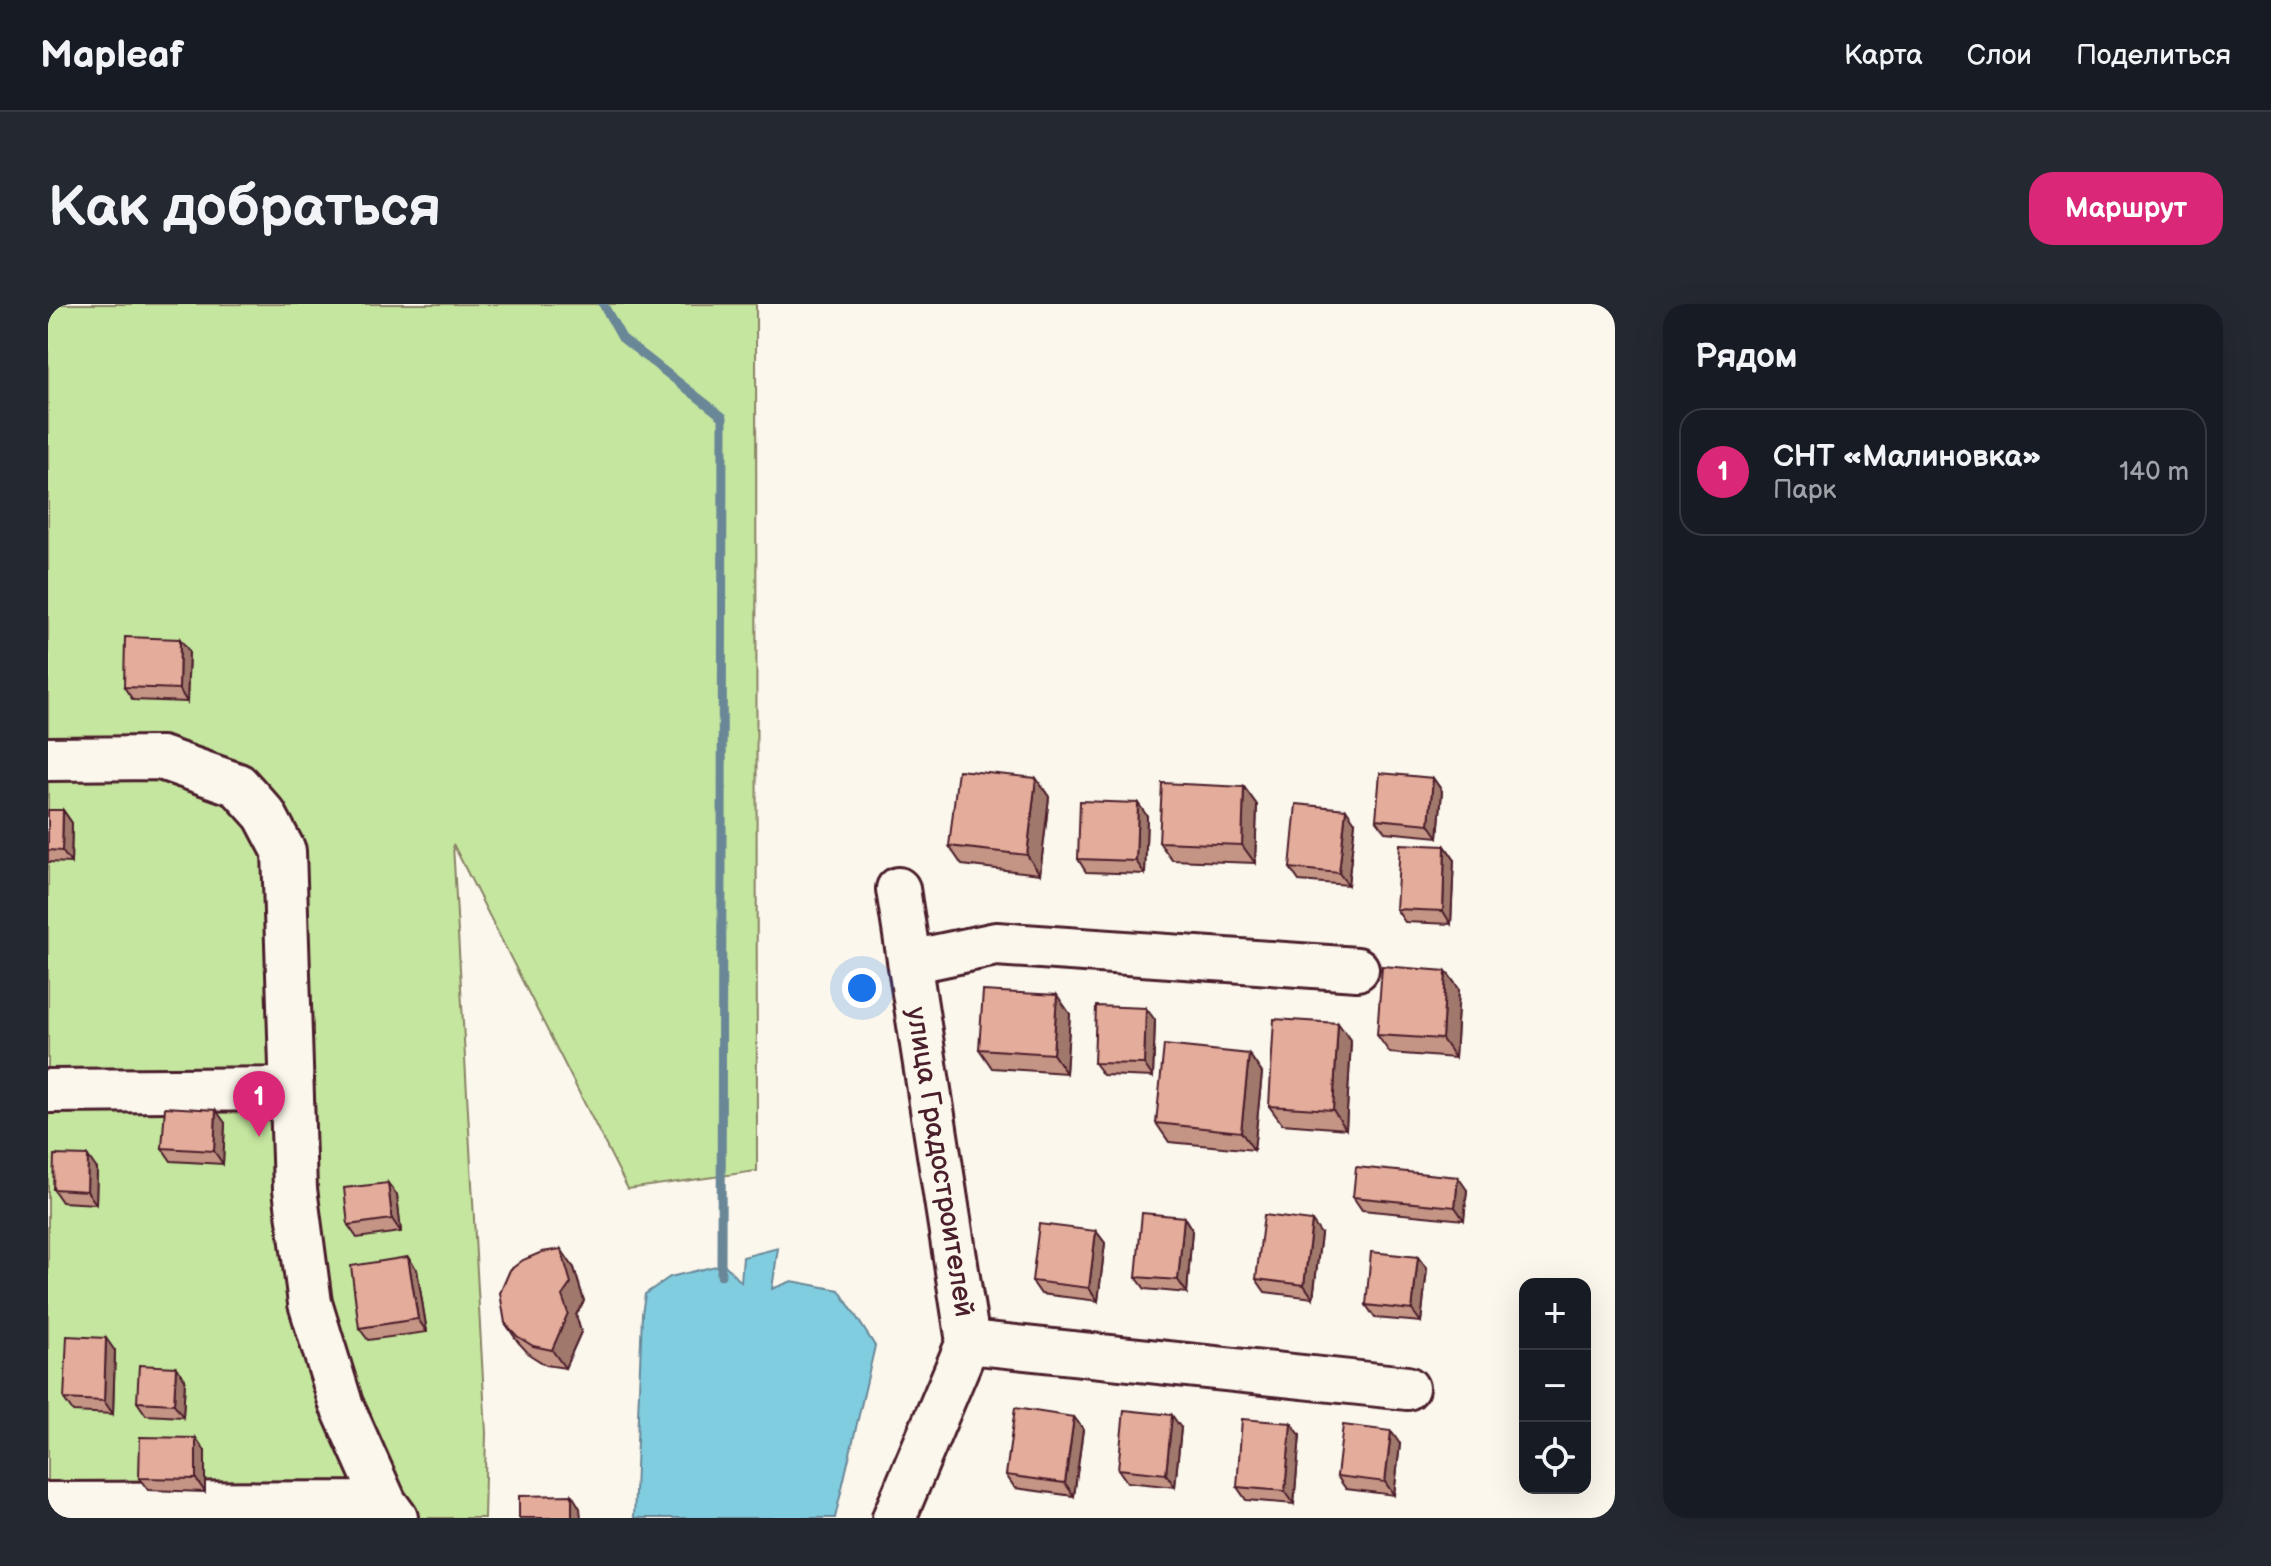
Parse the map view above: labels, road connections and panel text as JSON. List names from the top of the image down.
{
  "streets": {
    "street": ["улица Градостроителей"]
  },
  "page": {
    "header": "Mapleaf",
    "nav": ["Карта", "Слои", "Поделиться"],
    "buttons": "Маршрут",
    "title": "Как добраться",
    "heading": "Рядом",
    "list": [
      {
        "mark": "1",
        "name": "СНТ «Малиновка»",
        "note": "Парк",
        "value": "140 m"
      }
    ],
    "pins": "1",
    "map_buttons": ["+", "−"]
  }
}
